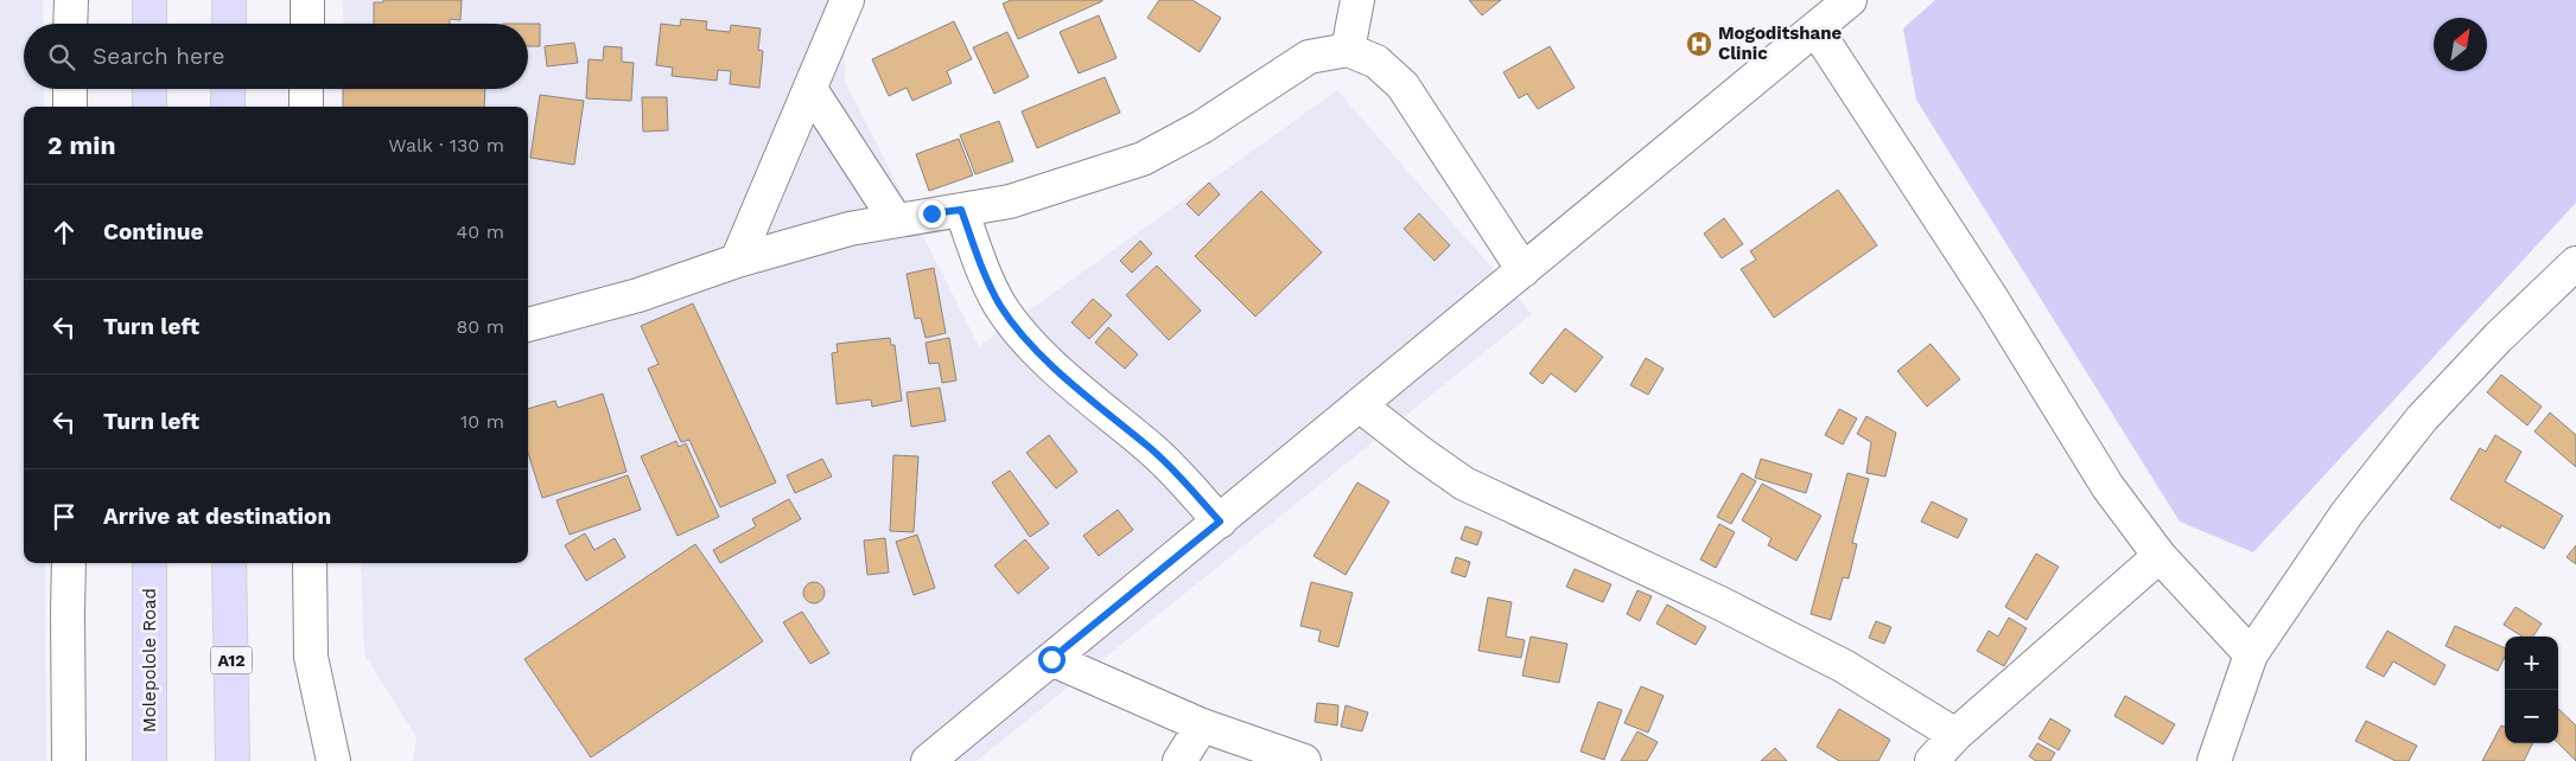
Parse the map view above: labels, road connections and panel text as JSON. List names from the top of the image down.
{
  "streets": {
    "main road": ["Molepolole Road", "A12"]
  },
  "places": {
    "hospital": ["Mogoditshane Clinic"]
  },
  "north": "top right",
  "page": {
    "search": "Search here",
    "heading": ["2 min", "Walk · 130 m"],
    "list": [
      ["Continue", "40 m"],
      ["Turn left", "80 m"],
      ["Turn left", "10 m"],
      "Arrive at destination"
    ],
    "map_buttons": ["+", "−"]
  }
}
